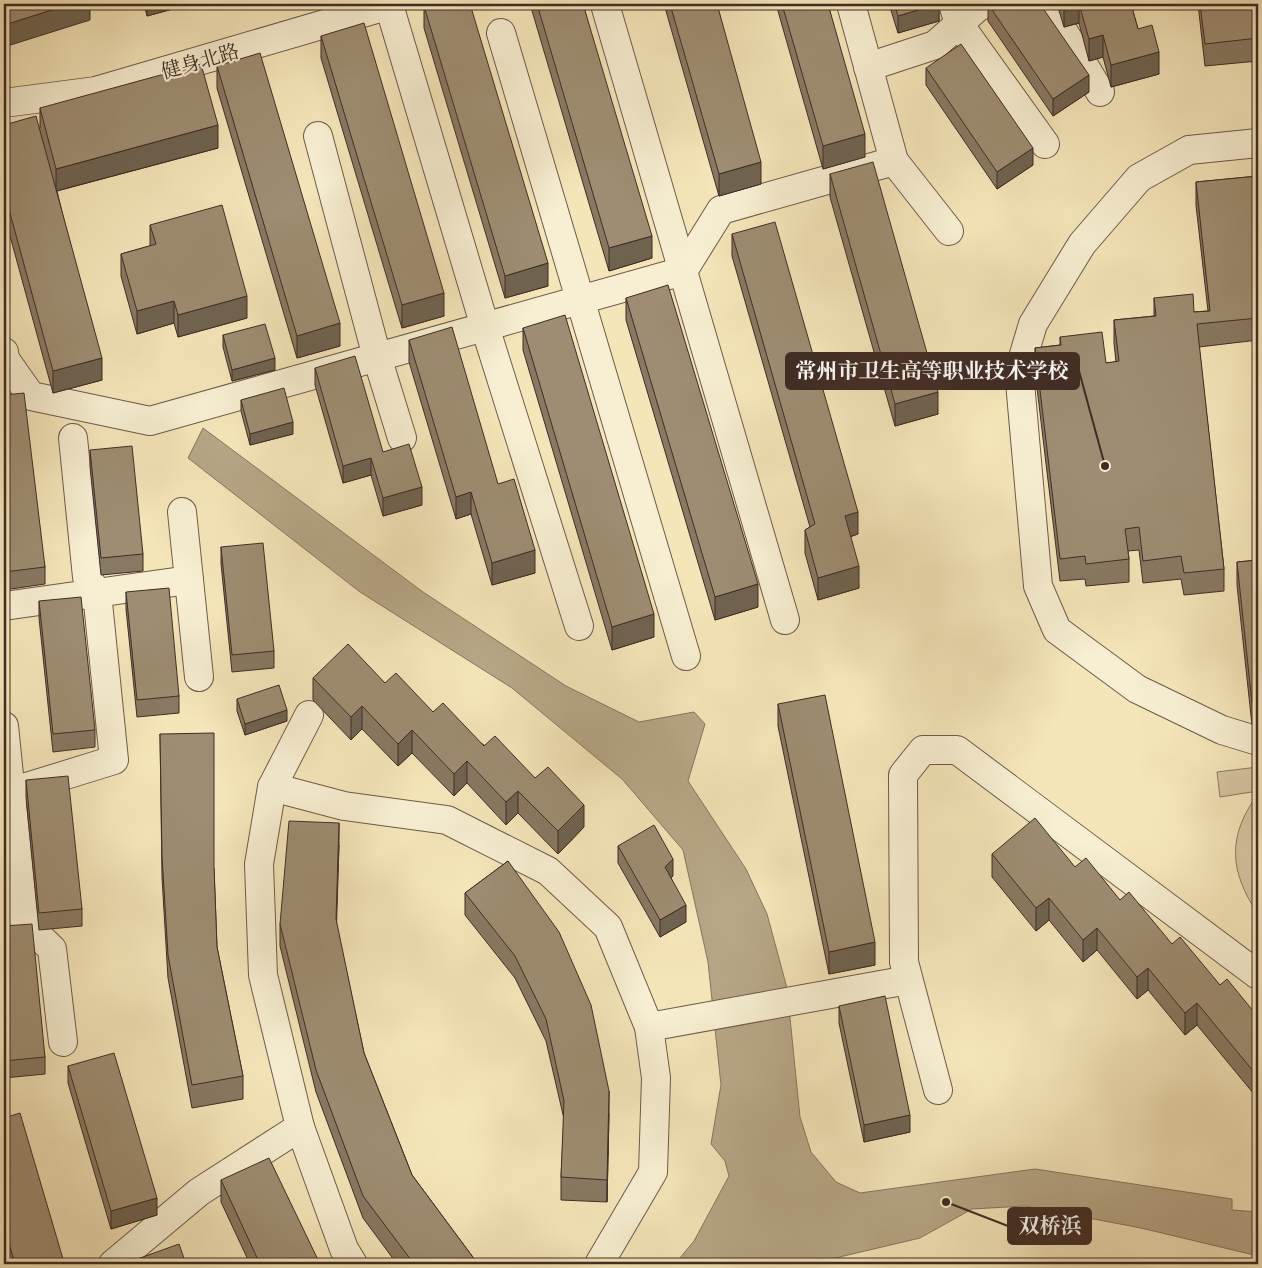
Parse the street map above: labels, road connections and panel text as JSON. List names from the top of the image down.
{
  "streets": {
    "street": ["健身北路"]
  },
  "places": ["常州市卫生高等职业技术学校", "双桥浜"]
}
